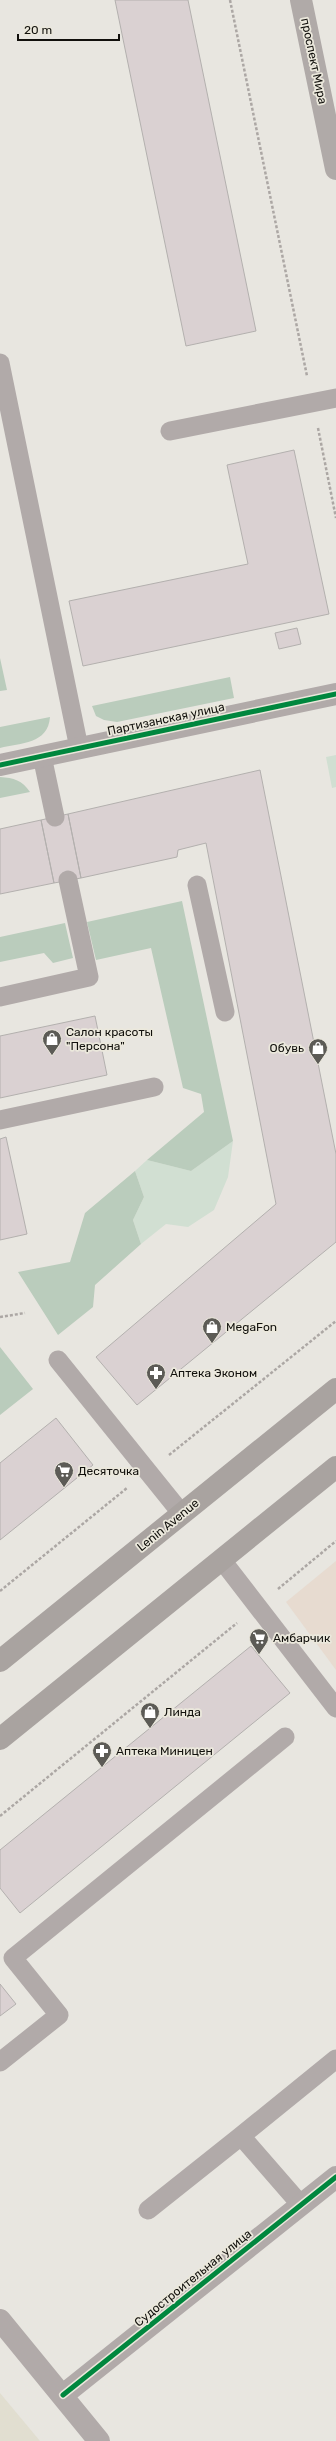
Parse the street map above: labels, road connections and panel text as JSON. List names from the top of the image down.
{
  "streets": {
    "main road": ["проспект Мира", "Lenin Avenue"],
    "street": ["Партизанская улица", "Судостроительная улица"]
  },
  "places": {
    "shop": [
      "Салон красоты \"Персона\"",
      "Обувь",
      "MegaFon",
      "Линда"
    ],
    "pharmacy": ["Аптека Эконом", "Аптека Миницен"],
    "supermarket": ["Десяточка", "Амбарчик"]
  },
  "scale_bar": "20 m"
}
